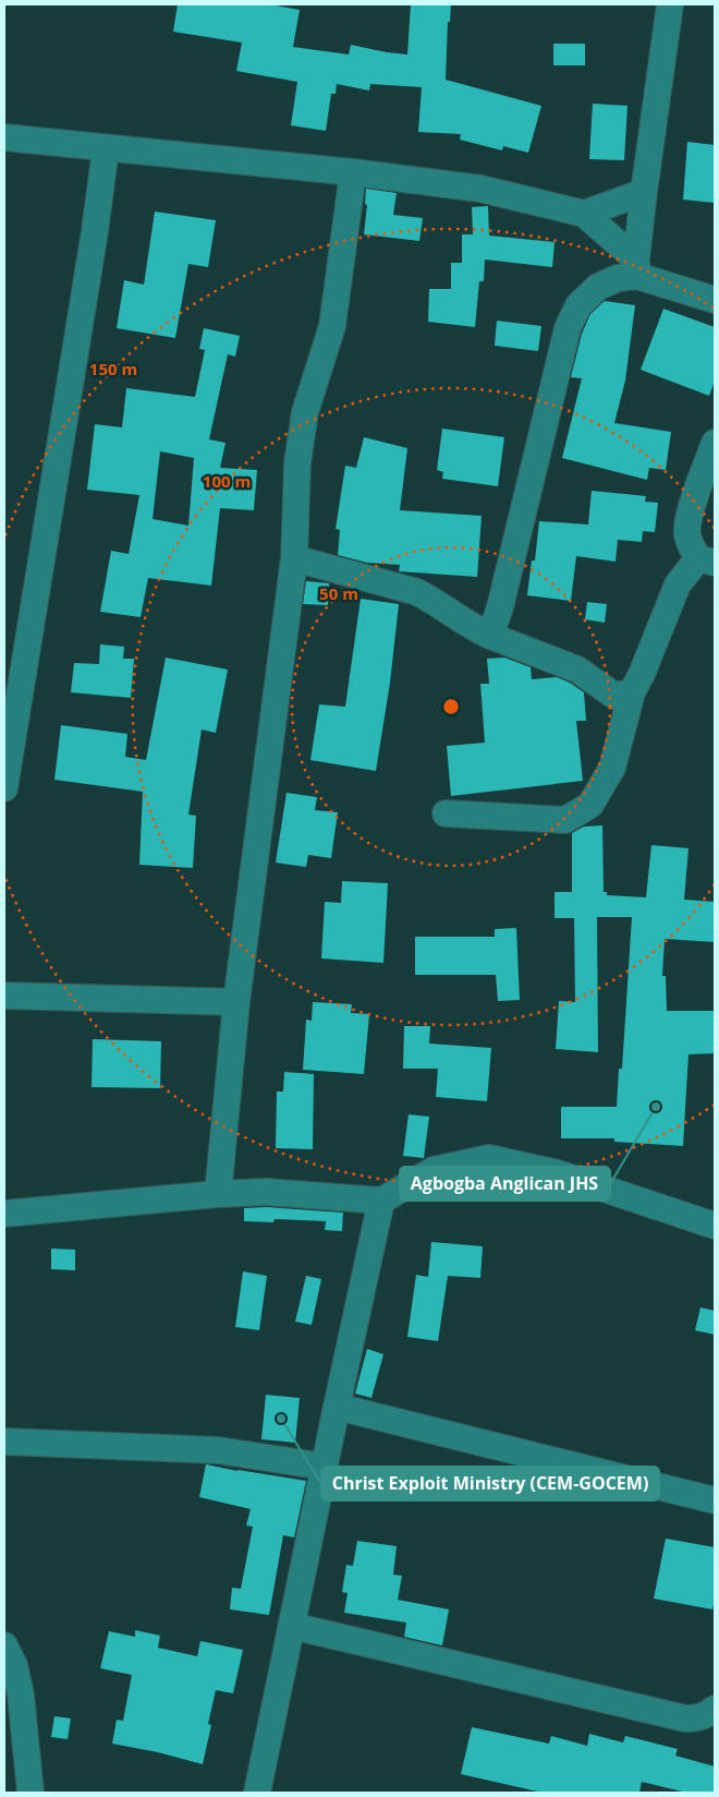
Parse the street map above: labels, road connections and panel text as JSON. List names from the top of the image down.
{
  "places": ["Agbogba Anglican JHS", "Christ Exploit Ministry (CEM-GOCEM)"],
  "rings": ["150 m", "100 m", "50 m"]
}
